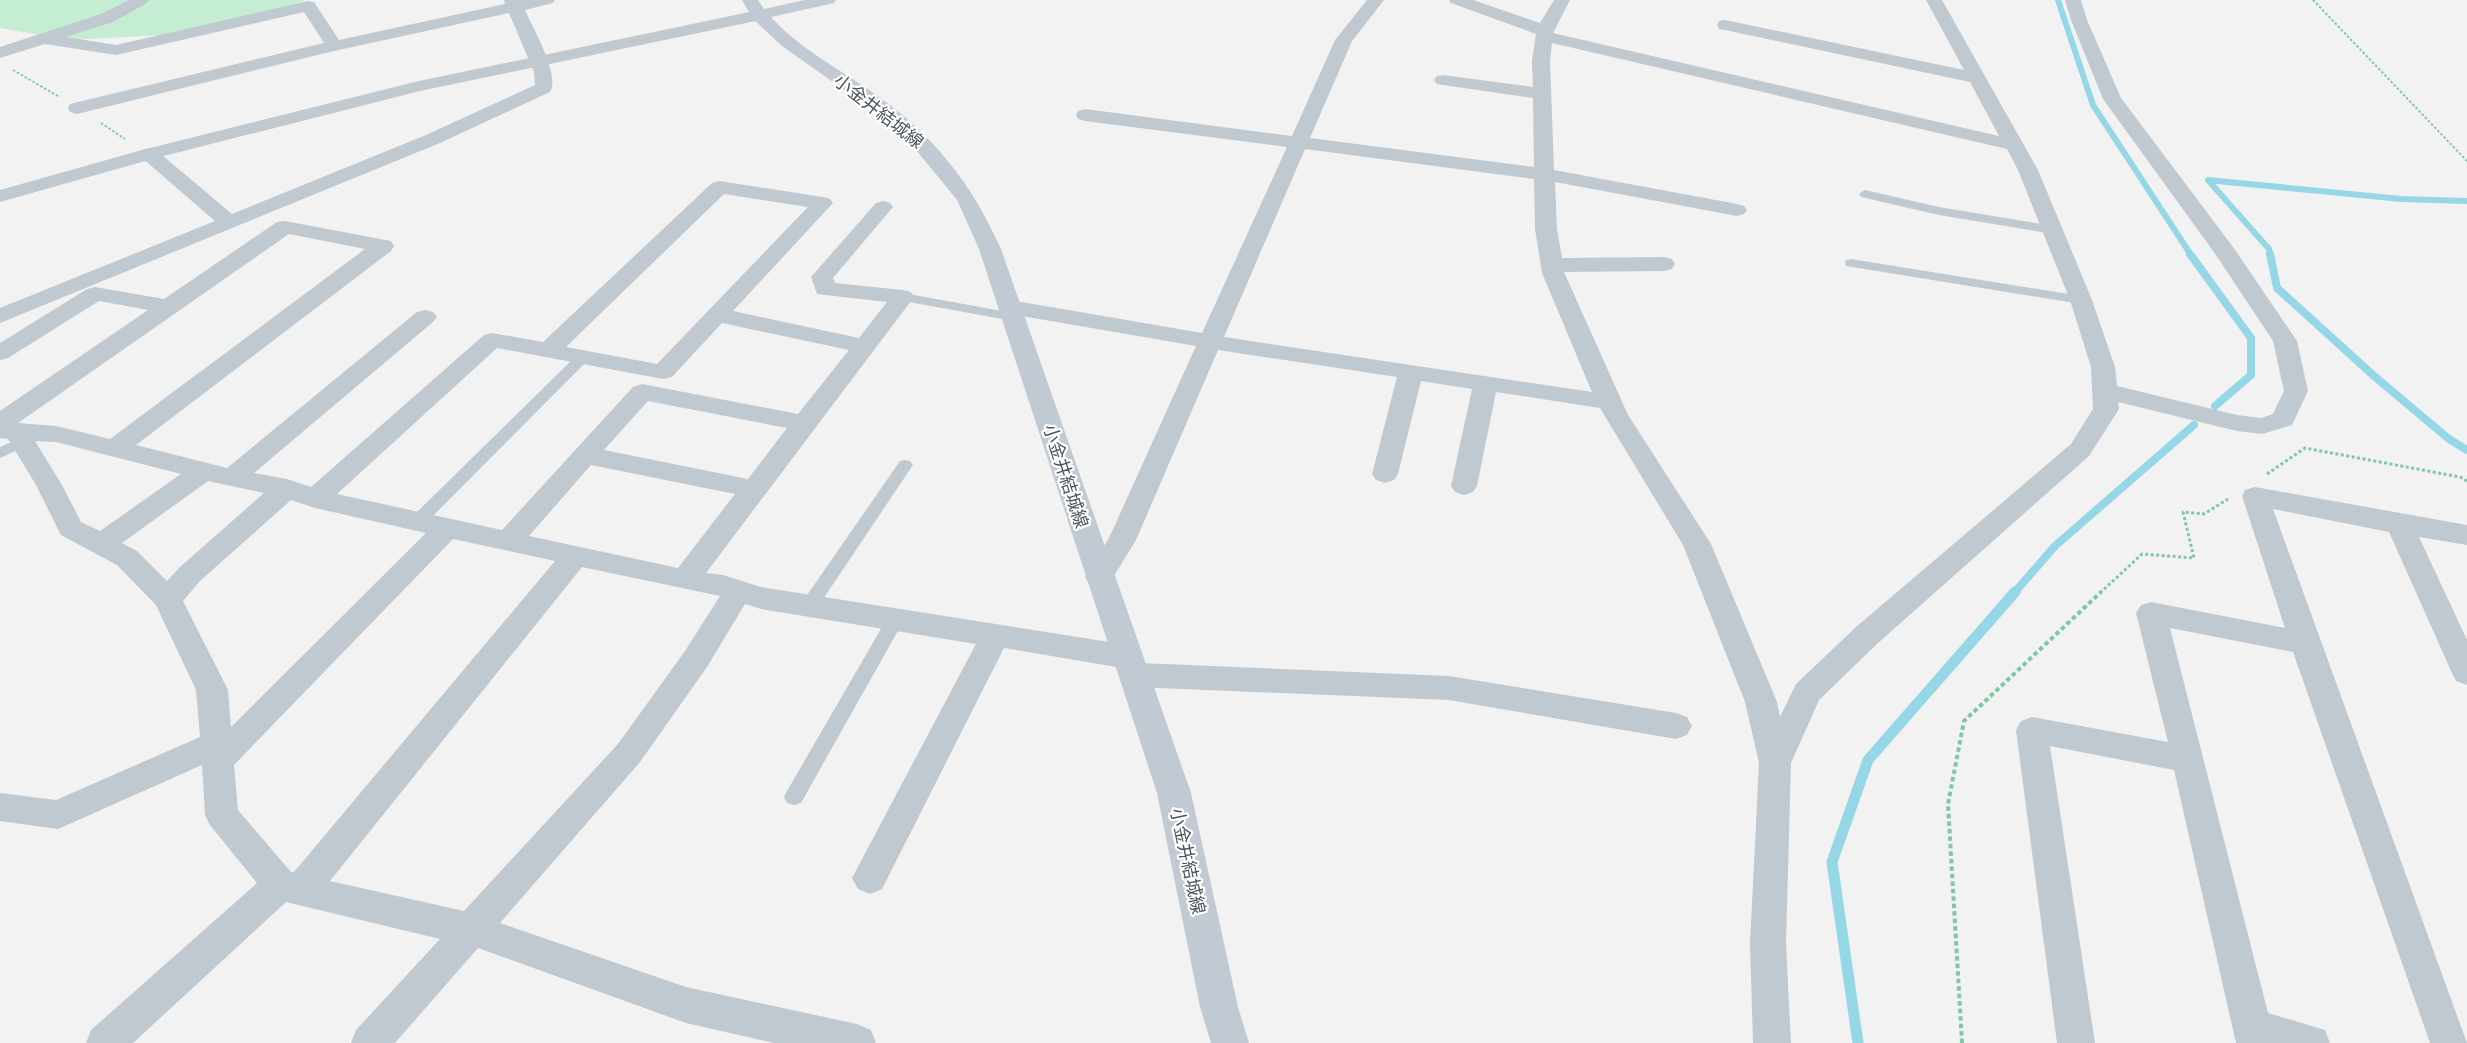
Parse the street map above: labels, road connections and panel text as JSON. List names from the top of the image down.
{
  "streets": {
    "main road": ["小金井結城線"]
  }
}
